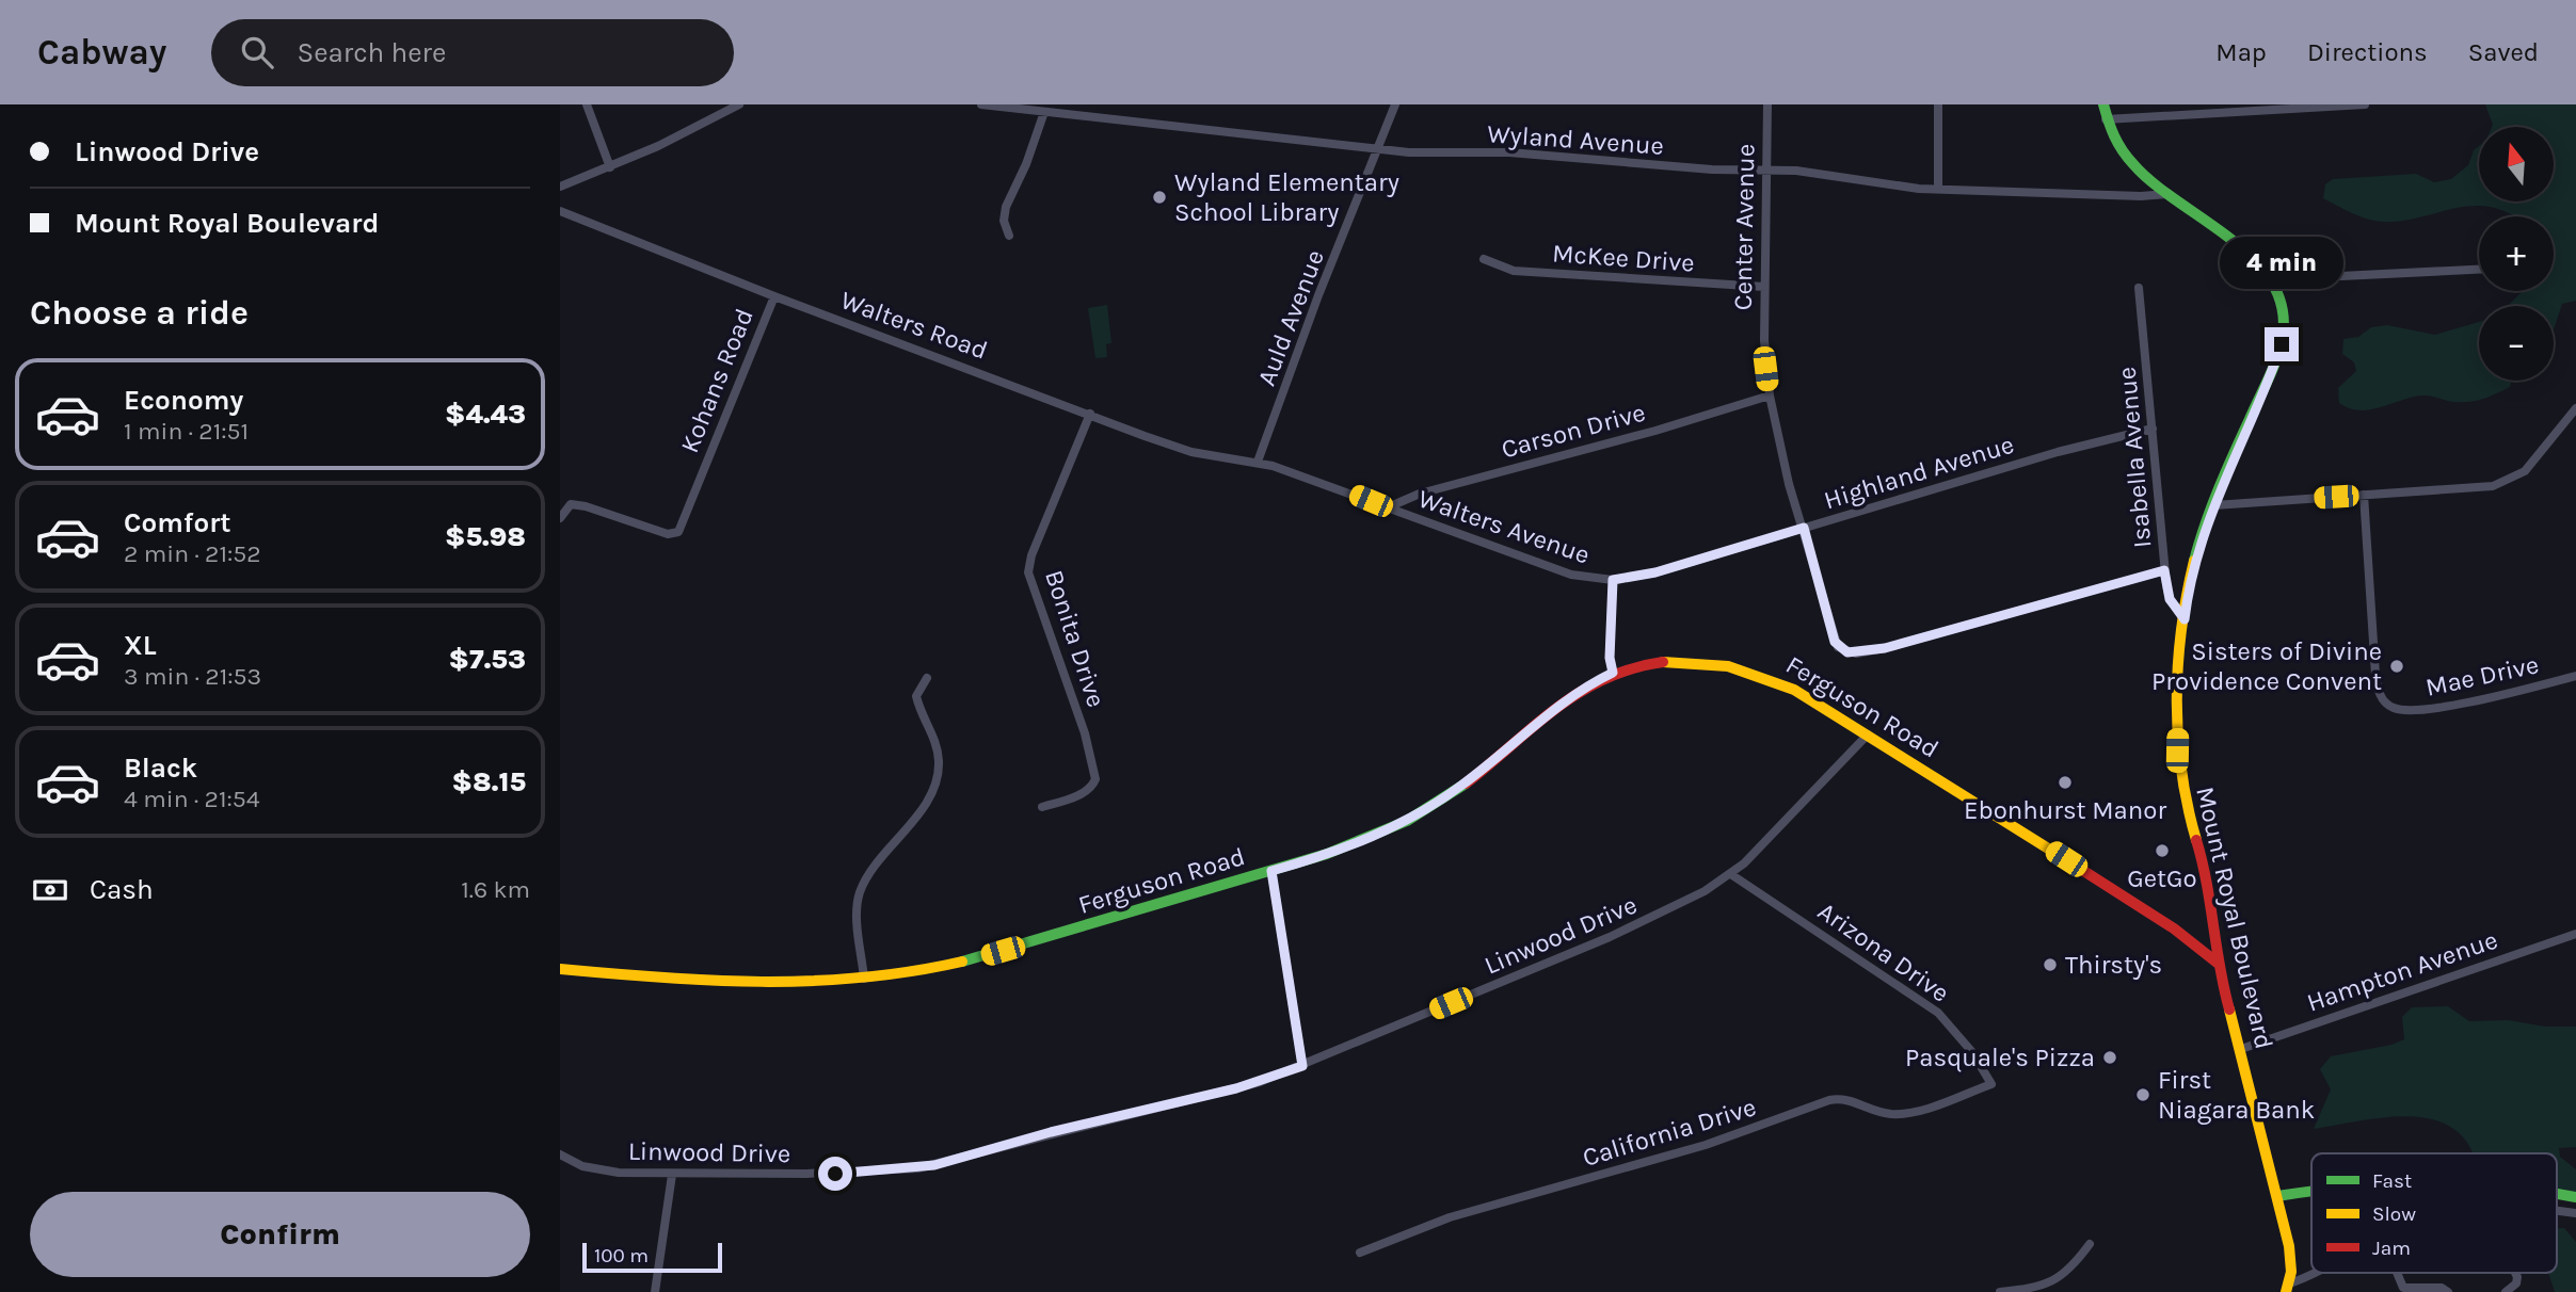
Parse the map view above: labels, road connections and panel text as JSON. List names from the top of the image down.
{
  "streets": {
    "street": [
      "Wyland Avenue",
      "Center Avenue",
      "McKee Drive",
      "Auld Avenue",
      "Walters Road",
      "Kohans Road",
      "Carson Drive",
      "Isabella Avenue",
      "Highland Avenue",
      "Walters Avenue",
      "Bonita Drive",
      "Mae Drive",
      "Ferguson Road",
      "Mount Royal Boulevard",
      "Linwood Drive",
      "Arizona Drive",
      "Hampton Avenue",
      "California Drive"
    ]
  },
  "crossings": [
    ["Wyland Avenue", "Center Avenue"],
    ["Wyland Avenue", "Auld Avenue"],
    ["Wyland Avenue", "Mount Royal Boulevard"],
    ["Center Avenue", "McKee Drive"],
    ["Center Avenue", "Carson Drive"],
    ["Center Avenue", "Isabella Avenue"],
    ["Center Avenue", "Highland Avenue"],
    ["Auld Avenue", "Walters Road"],
    ["Auld Avenue", "Walters Avenue"],
    ["Walters Road", "Kohans Road"],
    ["Walters Road", "Walters Avenue"],
    ["Walters Road", "Bonita Drive"],
    ["Carson Drive", "Walters Avenue"],
    ["Isabella Avenue", "Highland Avenue"],
    ["Isabella Avenue", "Mount Royal Boulevard"],
    ["Highland Avenue", "Walters Avenue"],
    ["Ferguson Road", "Mount Royal Boulevard"],
    ["Ferguson Road", "Linwood Drive"],
    ["Mount Royal Boulevard", "Hampton Avenue"],
    ["Linwood Drive", "Arizona Drive"],
    ["Arizona Drive", "California Drive"]
  ],
  "places": [
    "Wyland Elementary School Library",
    "Sisters of Divine Providence Convent",
    "Ebonhurst Manor",
    "GetGo",
    "Thirsty's",
    "Pasquale's Pizza",
    "First Niagara Bank"
  ],
  "legend": ["Fast", "Slow", "Jam"],
  "scale_bar": "100 m",
  "north": "top",
  "page": {
    "header": "Cabway",
    "search": "Search here",
    "nav": ["Map", "Directions", "Saved"],
    "banner": ["Linwood Drive", "Mount Royal Boulevard"],
    "map_buttons": ["+", "−"],
    "bubble": "4 min",
    "heading": "Choose a ride",
    "list": [
      {
        "name": "Economy",
        "note": "1 min · 21:51",
        "value": "$4.43"
      },
      {
        "name": "Comfort",
        "note": "2 min · 21:52",
        "value": "$5.98"
      },
      {
        "name": "XL",
        "note": "3 min · 21:53",
        "value": "$7.53"
      },
      {
        "name": "Black",
        "note": "4 min · 21:54",
        "value": "$8.15"
      }
    ],
    "pay": ["Cash", "1.6 km"],
    "buttons": "Confirm",
    "scale": "100 m"
  }
}
